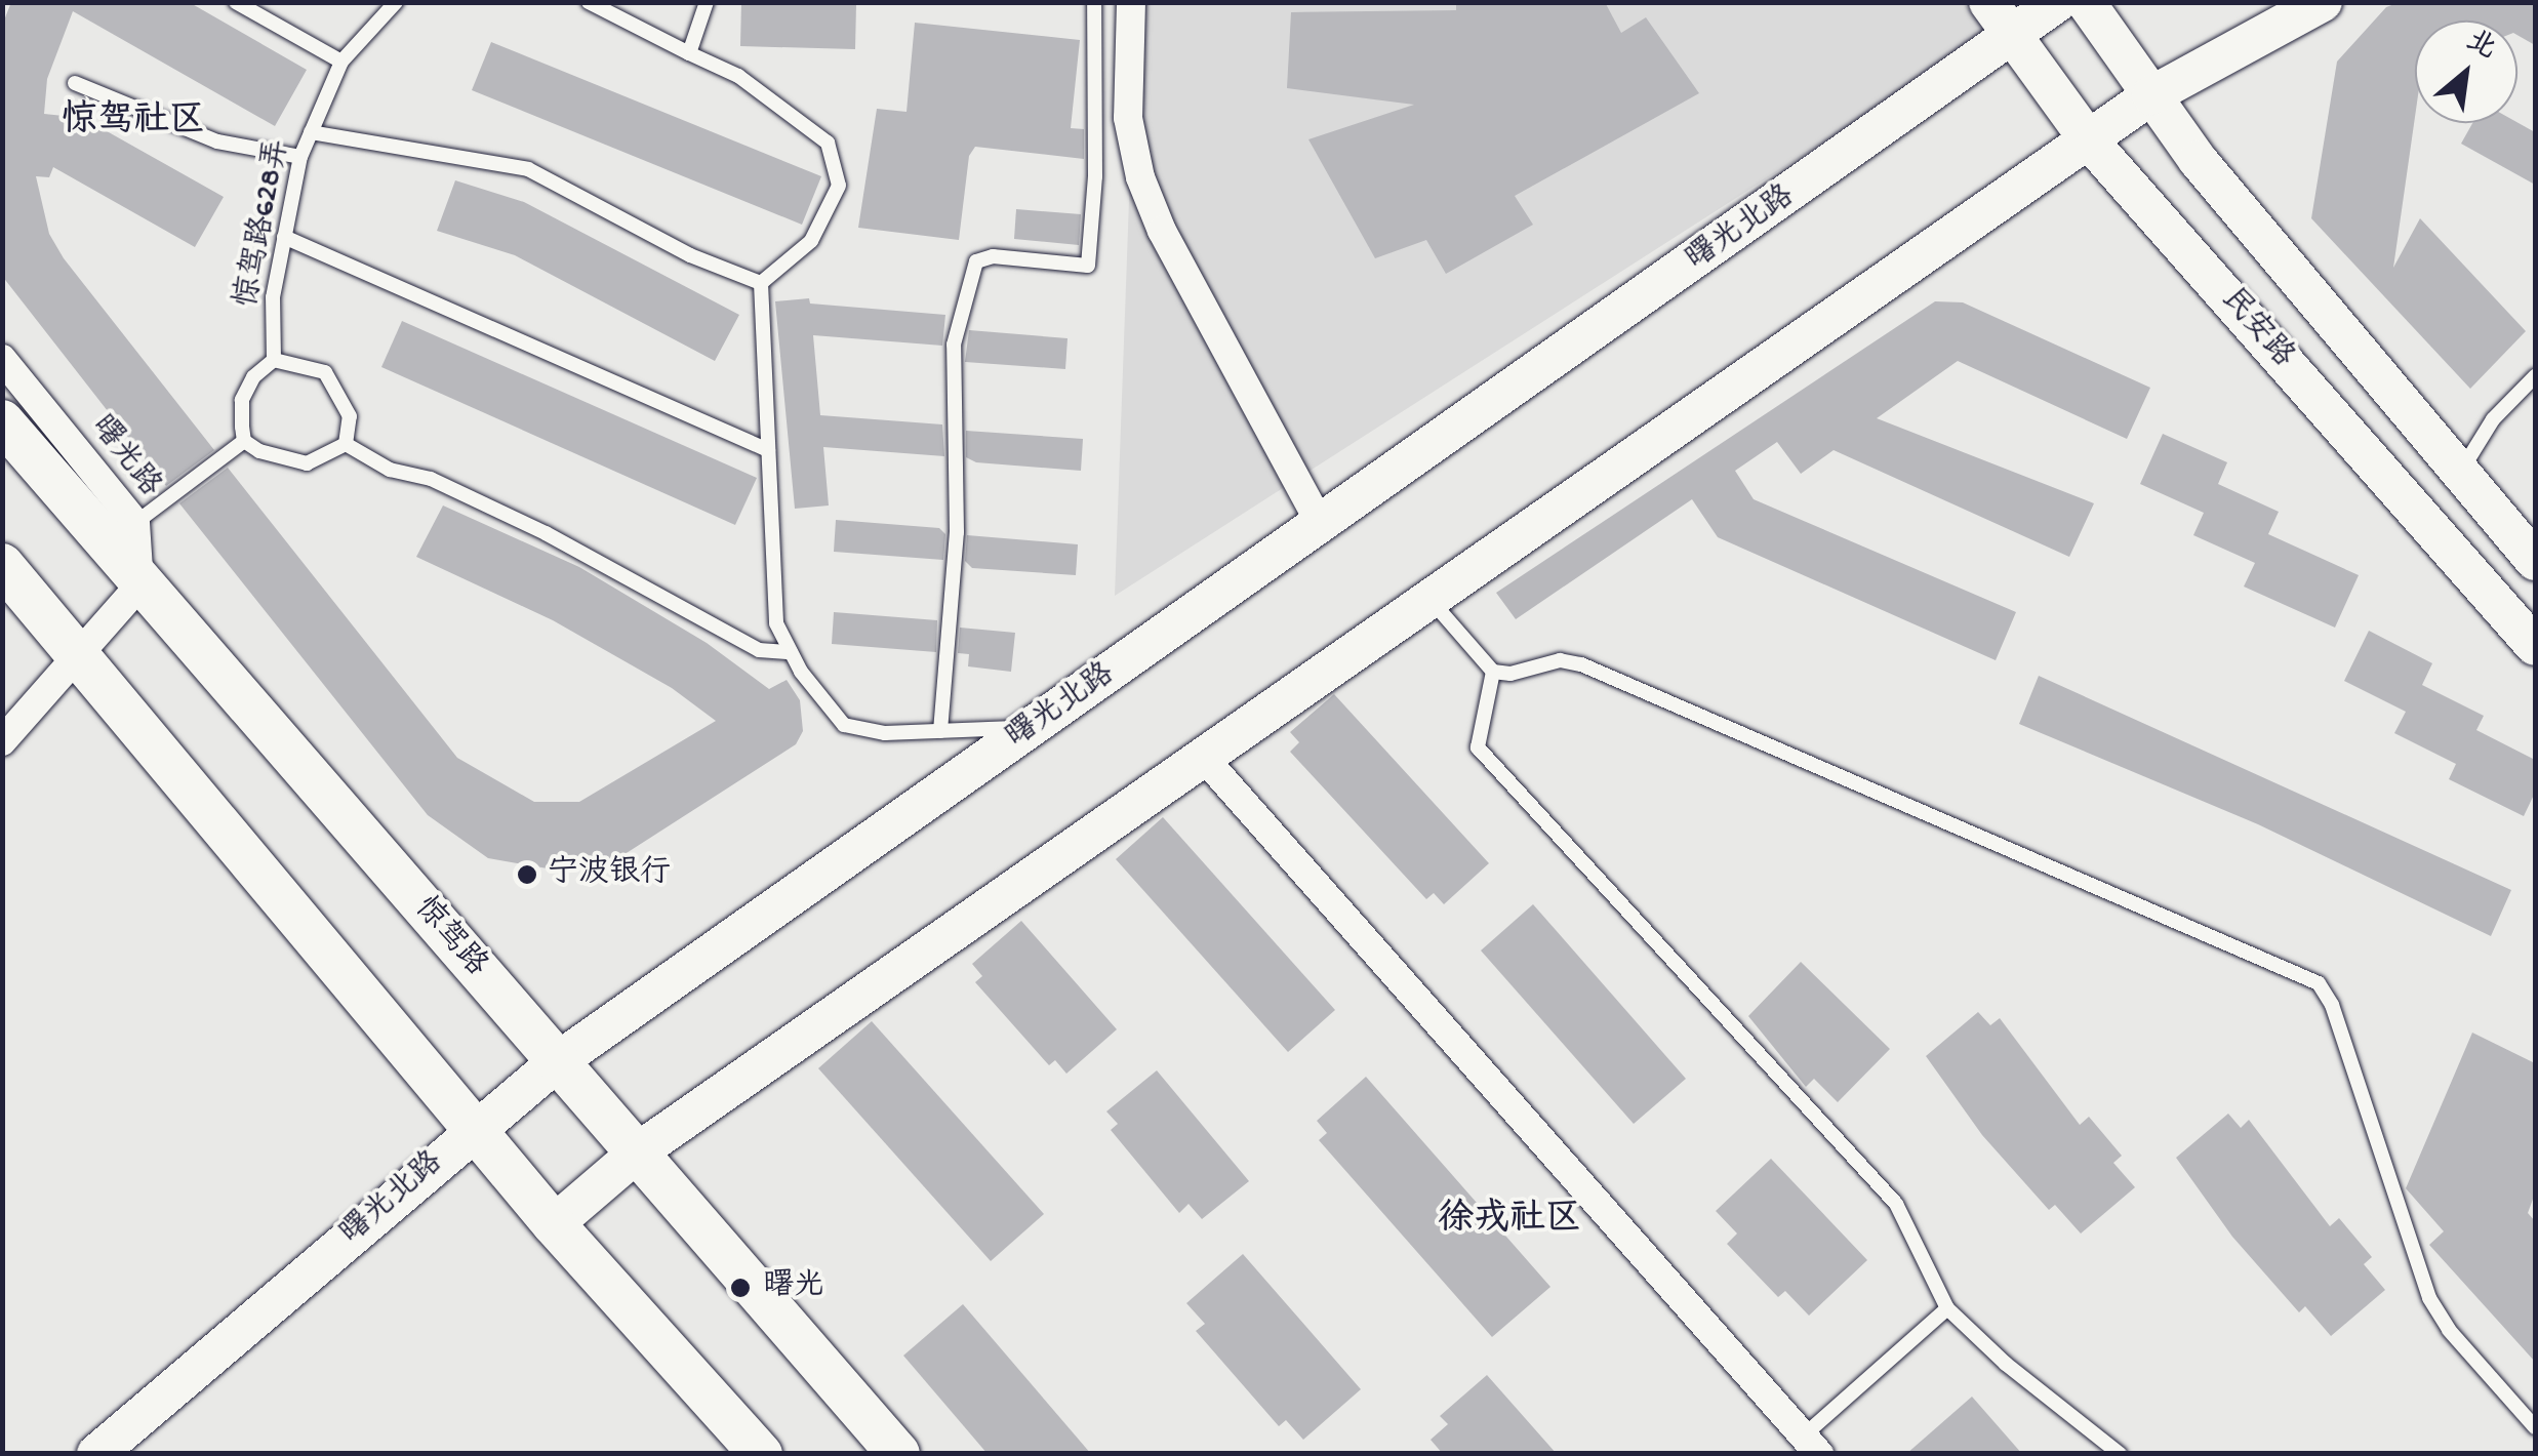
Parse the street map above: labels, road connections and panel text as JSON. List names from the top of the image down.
{
  "streets": {
    "main road": ["曙光北路", "民安路", "惊驾路"],
    "street": ["曙光路"],
    "lane": ["惊驾路628弄"]
  },
  "crossings": [
    ["曙光北路", "民安路"],
    ["曙光北路", "惊驾路"],
    ["曙光路", "惊驾路"]
  ],
  "districts": ["惊驾社区", "徐戎社区"],
  "places": ["宁波银行", "曙光"],
  "north": "top right"
}
